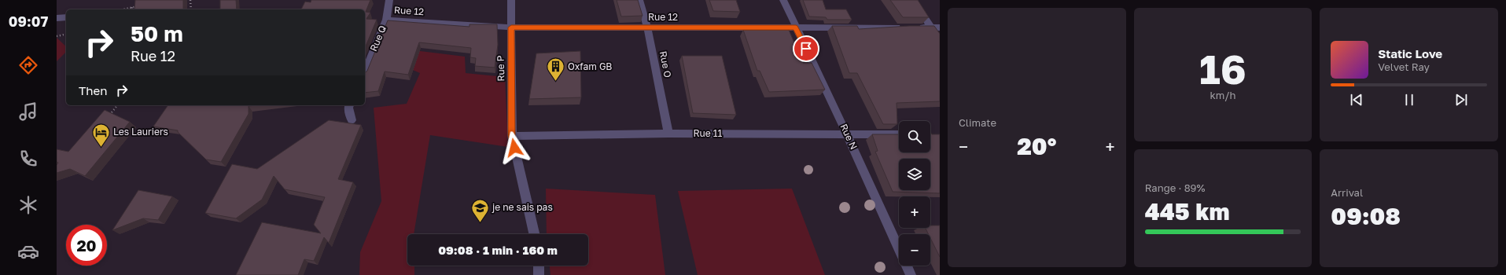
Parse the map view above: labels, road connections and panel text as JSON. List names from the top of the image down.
{
  "streets": {
    "street": [
      "Rue 12",
      "Rue Q",
      "Rue O",
      "Rue P",
      "Rue 11",
      "Rue N"
    ]
  },
  "crossings": [
    ["Rue 12", "Rue Q"],
    ["Rue 12", "Rue O"],
    ["Rue 12", "Rue P"],
    ["Rue 12", "Rue N"],
    ["Rue O", "Rue 11"],
    ["Rue P", "Rue 11"],
    ["Rue 11", "Rue N"]
  ],
  "places": {
    "building": ["Oxfam GB"],
    "hotel": ["Les Lauriers"],
    "school or university": ["je ne sais pas"]
  },
  "page": {
    "tabs": "09:07",
    "tile": [
      "Climate",
      ["16", "km/h"],
      ["Range · 89%", "445 km"],
      ["Arrival", "09:08"]
    ],
    "turn": ["50 m", "Rue 12"],
    "song": ["Static Love", "Velvet Ray"],
    "then": "Then",
    "map_buttons": ["+", "−"],
    "heat": ["−", "20°", "+"],
    "limit": "20",
    "trip": "09:08 · 1 min · 160 m"
  }
}
